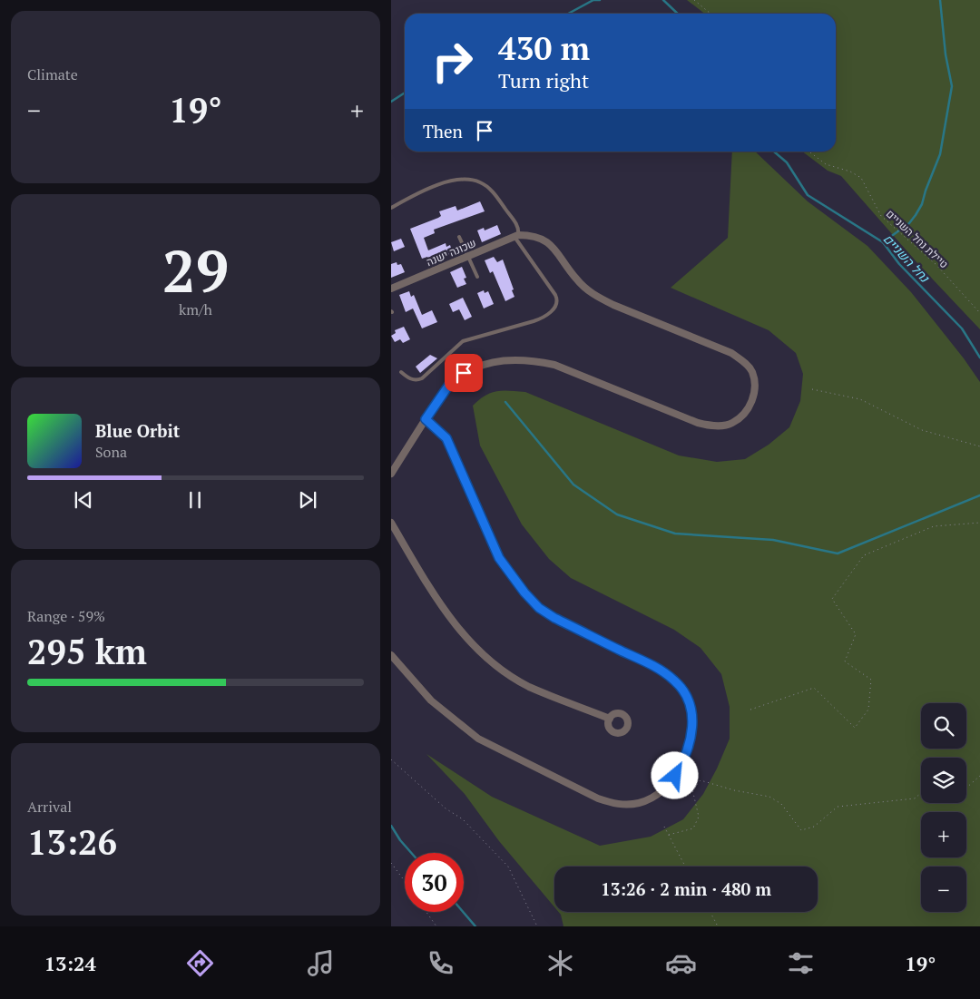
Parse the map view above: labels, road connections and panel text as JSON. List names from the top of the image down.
{
  "streets": {
    "street": ["שכונה ישנה"],
    "path": ["טיילת נחל השניים"]
  },
  "water": ["נחל השניים"],
  "page": {
    "tile": [
      "Climate",
      ["29", "km/h"],
      ["Range · 59%", "295 km"],
      ["Arrival", "13:26"]
    ],
    "turn": ["430 m", "Turn right"],
    "heat": ["−", "19°", "+"],
    "then": "Then",
    "song": ["Blue Orbit", "Sona"],
    "map_buttons": ["+", "−"],
    "limit": "30",
    "trip": "13:26 · 2 min · 480 m",
    "tabs": ["13:24", "19°"]
  }
}
